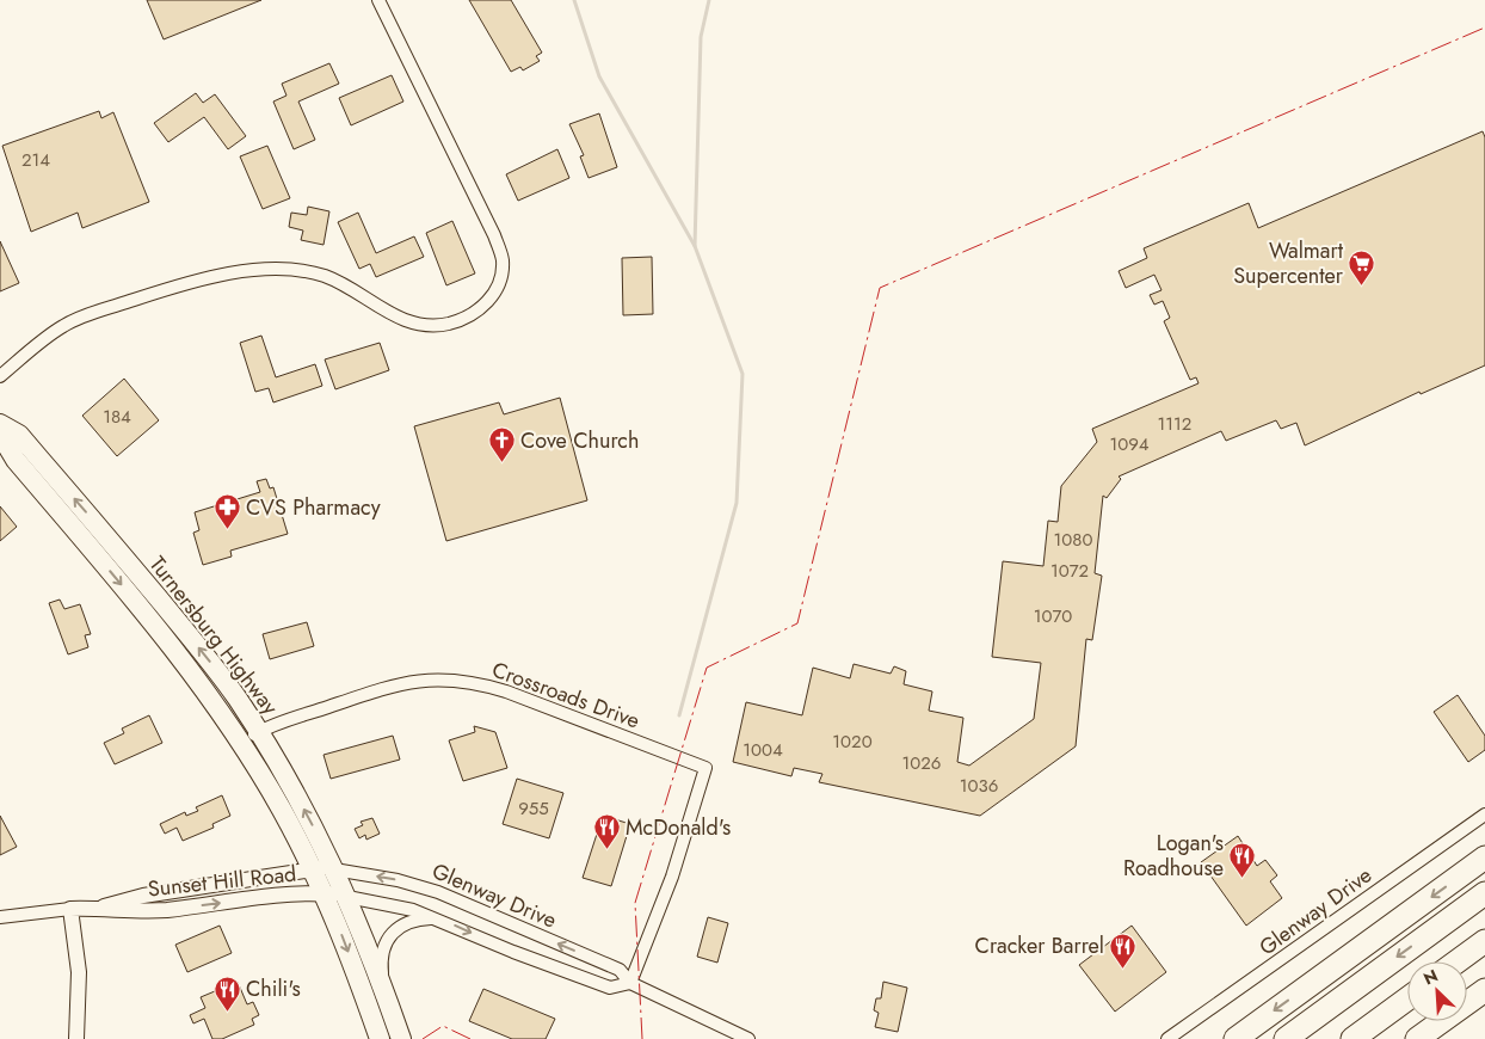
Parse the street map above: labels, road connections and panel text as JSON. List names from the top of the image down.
{
  "streets": {
    "main road": ["Turnersburg Highway"],
    "street": ["Crossroads Drive", "Sunset Hill Road", "Glenway Drive"]
  },
  "crossings": [
    ["Turnersburg Highway", "Crossroads Drive"],
    ["Turnersburg Highway", "Sunset Hill Road"],
    ["Turnersburg Highway", "Glenway Drive"],
    ["Crossroads Drive", "Glenway Drive"],
    ["Sunset Hill Road", "Glenway Drive"]
  ],
  "places": {
    "supermarket": ["Walmart Supercenter"],
    "church": ["Cove Church"],
    "pharmacy": ["CVS Pharmacy"],
    "restaurant": [
      "McDonald's",
      "Logan's Roadhouse",
      "Cracker Barrel",
      "Chili's"
    ]
  },
  "house_numbers": [
    "214",
    "184",
    "1112",
    "1094",
    "1080",
    "1072",
    "1070",
    "1020",
    "1004",
    "1026",
    "1036",
    "955"
  ],
  "north": "top left"
}
